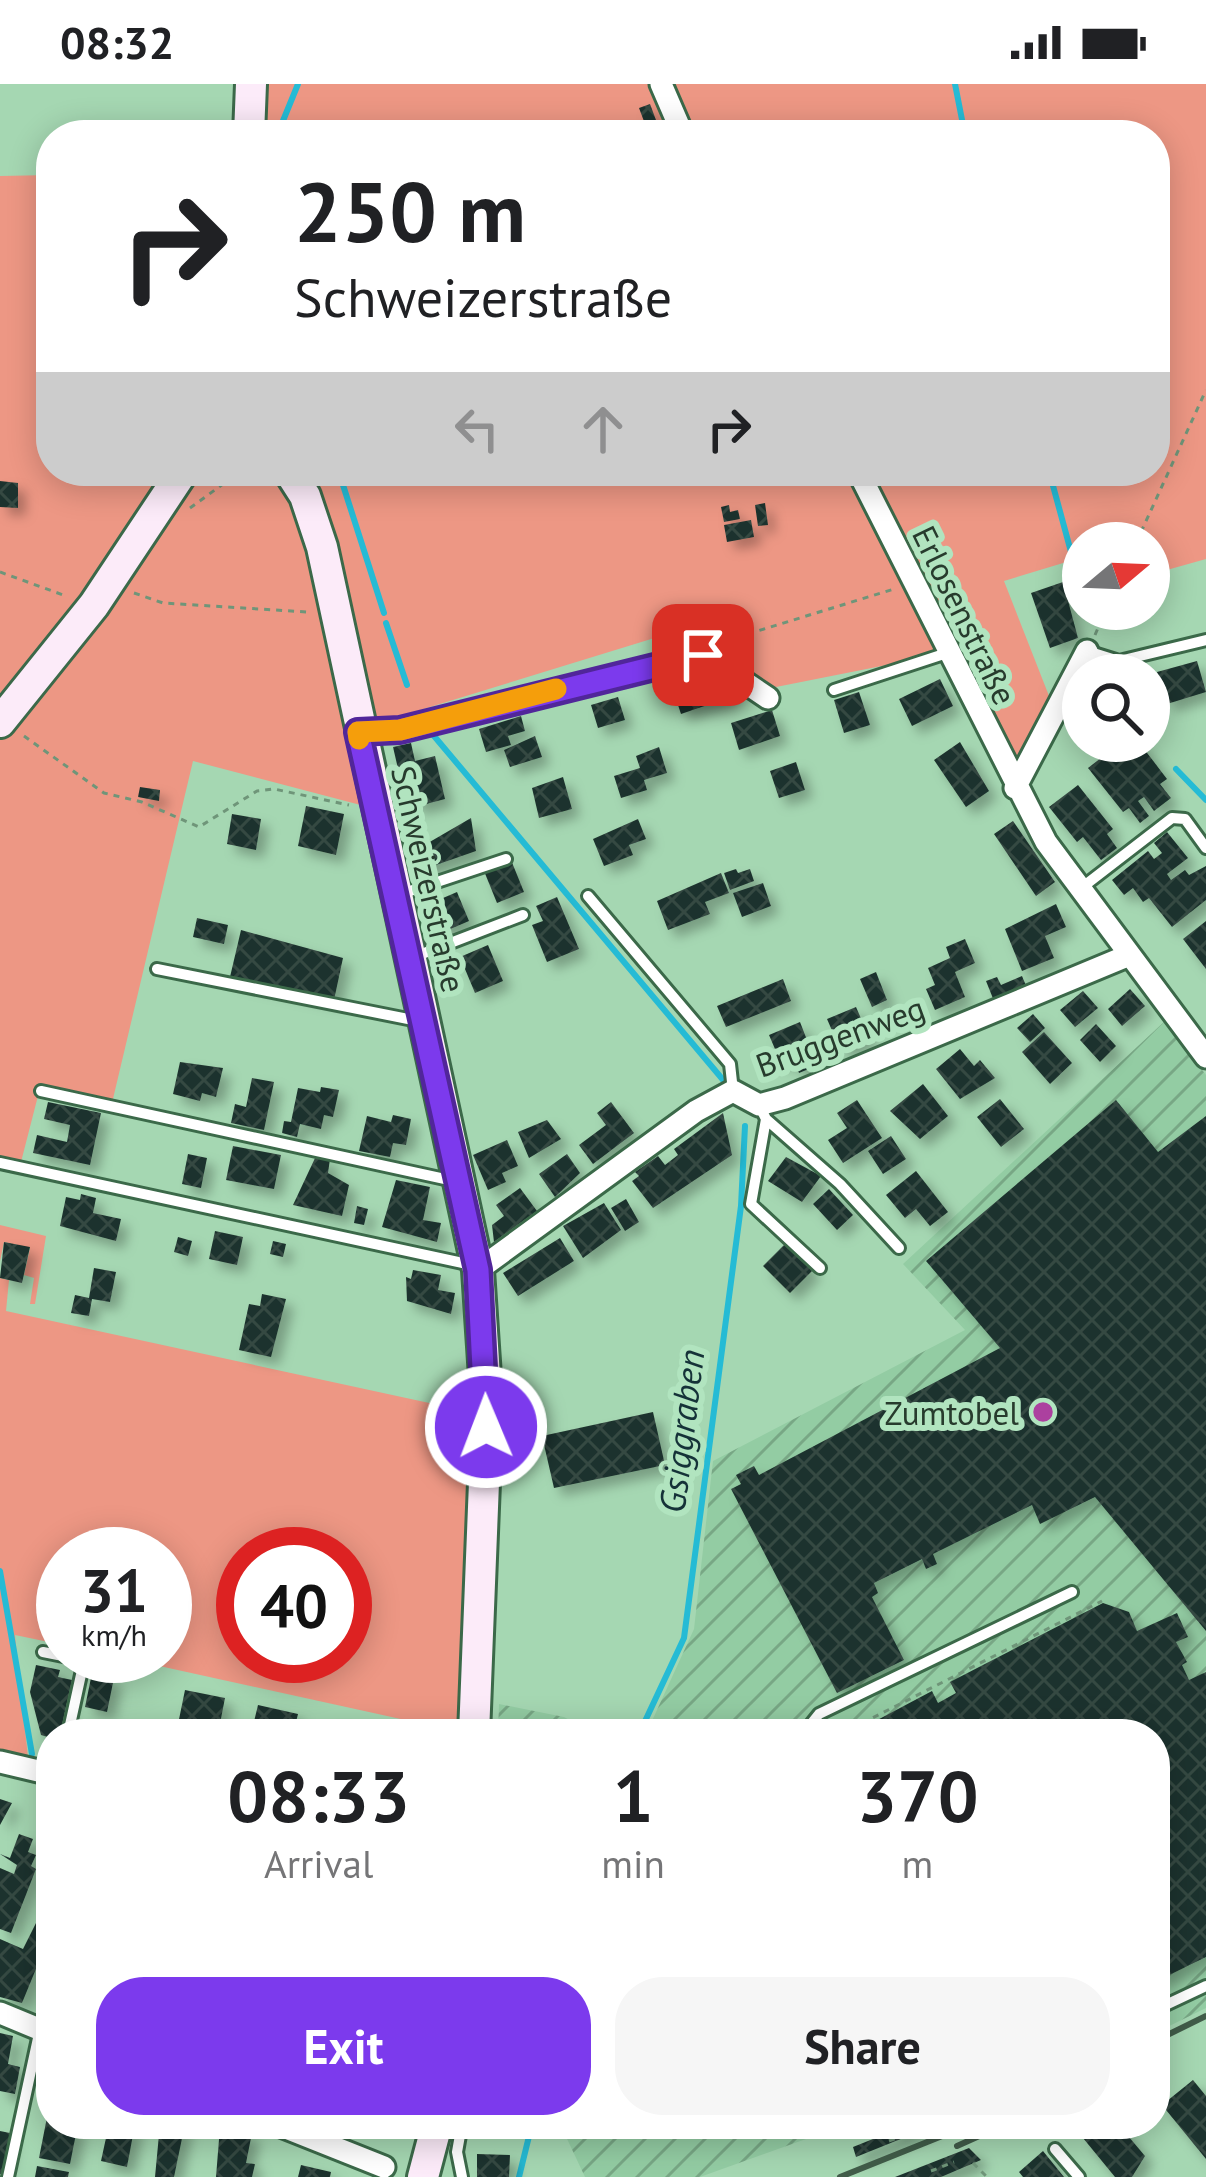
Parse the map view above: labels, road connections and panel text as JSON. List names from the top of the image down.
{
  "streets": {
    "street": ["Erlosenstraße", "Schweizerstraße", "Bruggenweg"]
  },
  "crossings": [
    ["Erlosenstraße", "Bruggenweg"],
    ["Schweizerstraße", "Bruggenweg"]
  ],
  "water": ["Gsiggraben"],
  "places": ["Zumtobel"],
  "north": "right",
  "page": {
    "status": "08:32",
    "turn": ["250 m", "Schweizerstraße"],
    "speed": "31 km/h",
    "limit": "40",
    "eta": [
      "08:33",
      "Arrival",
      "1",
      "min",
      "370",
      "m"
    ],
    "buttons": ["Exit", "Share"]
  }
}
